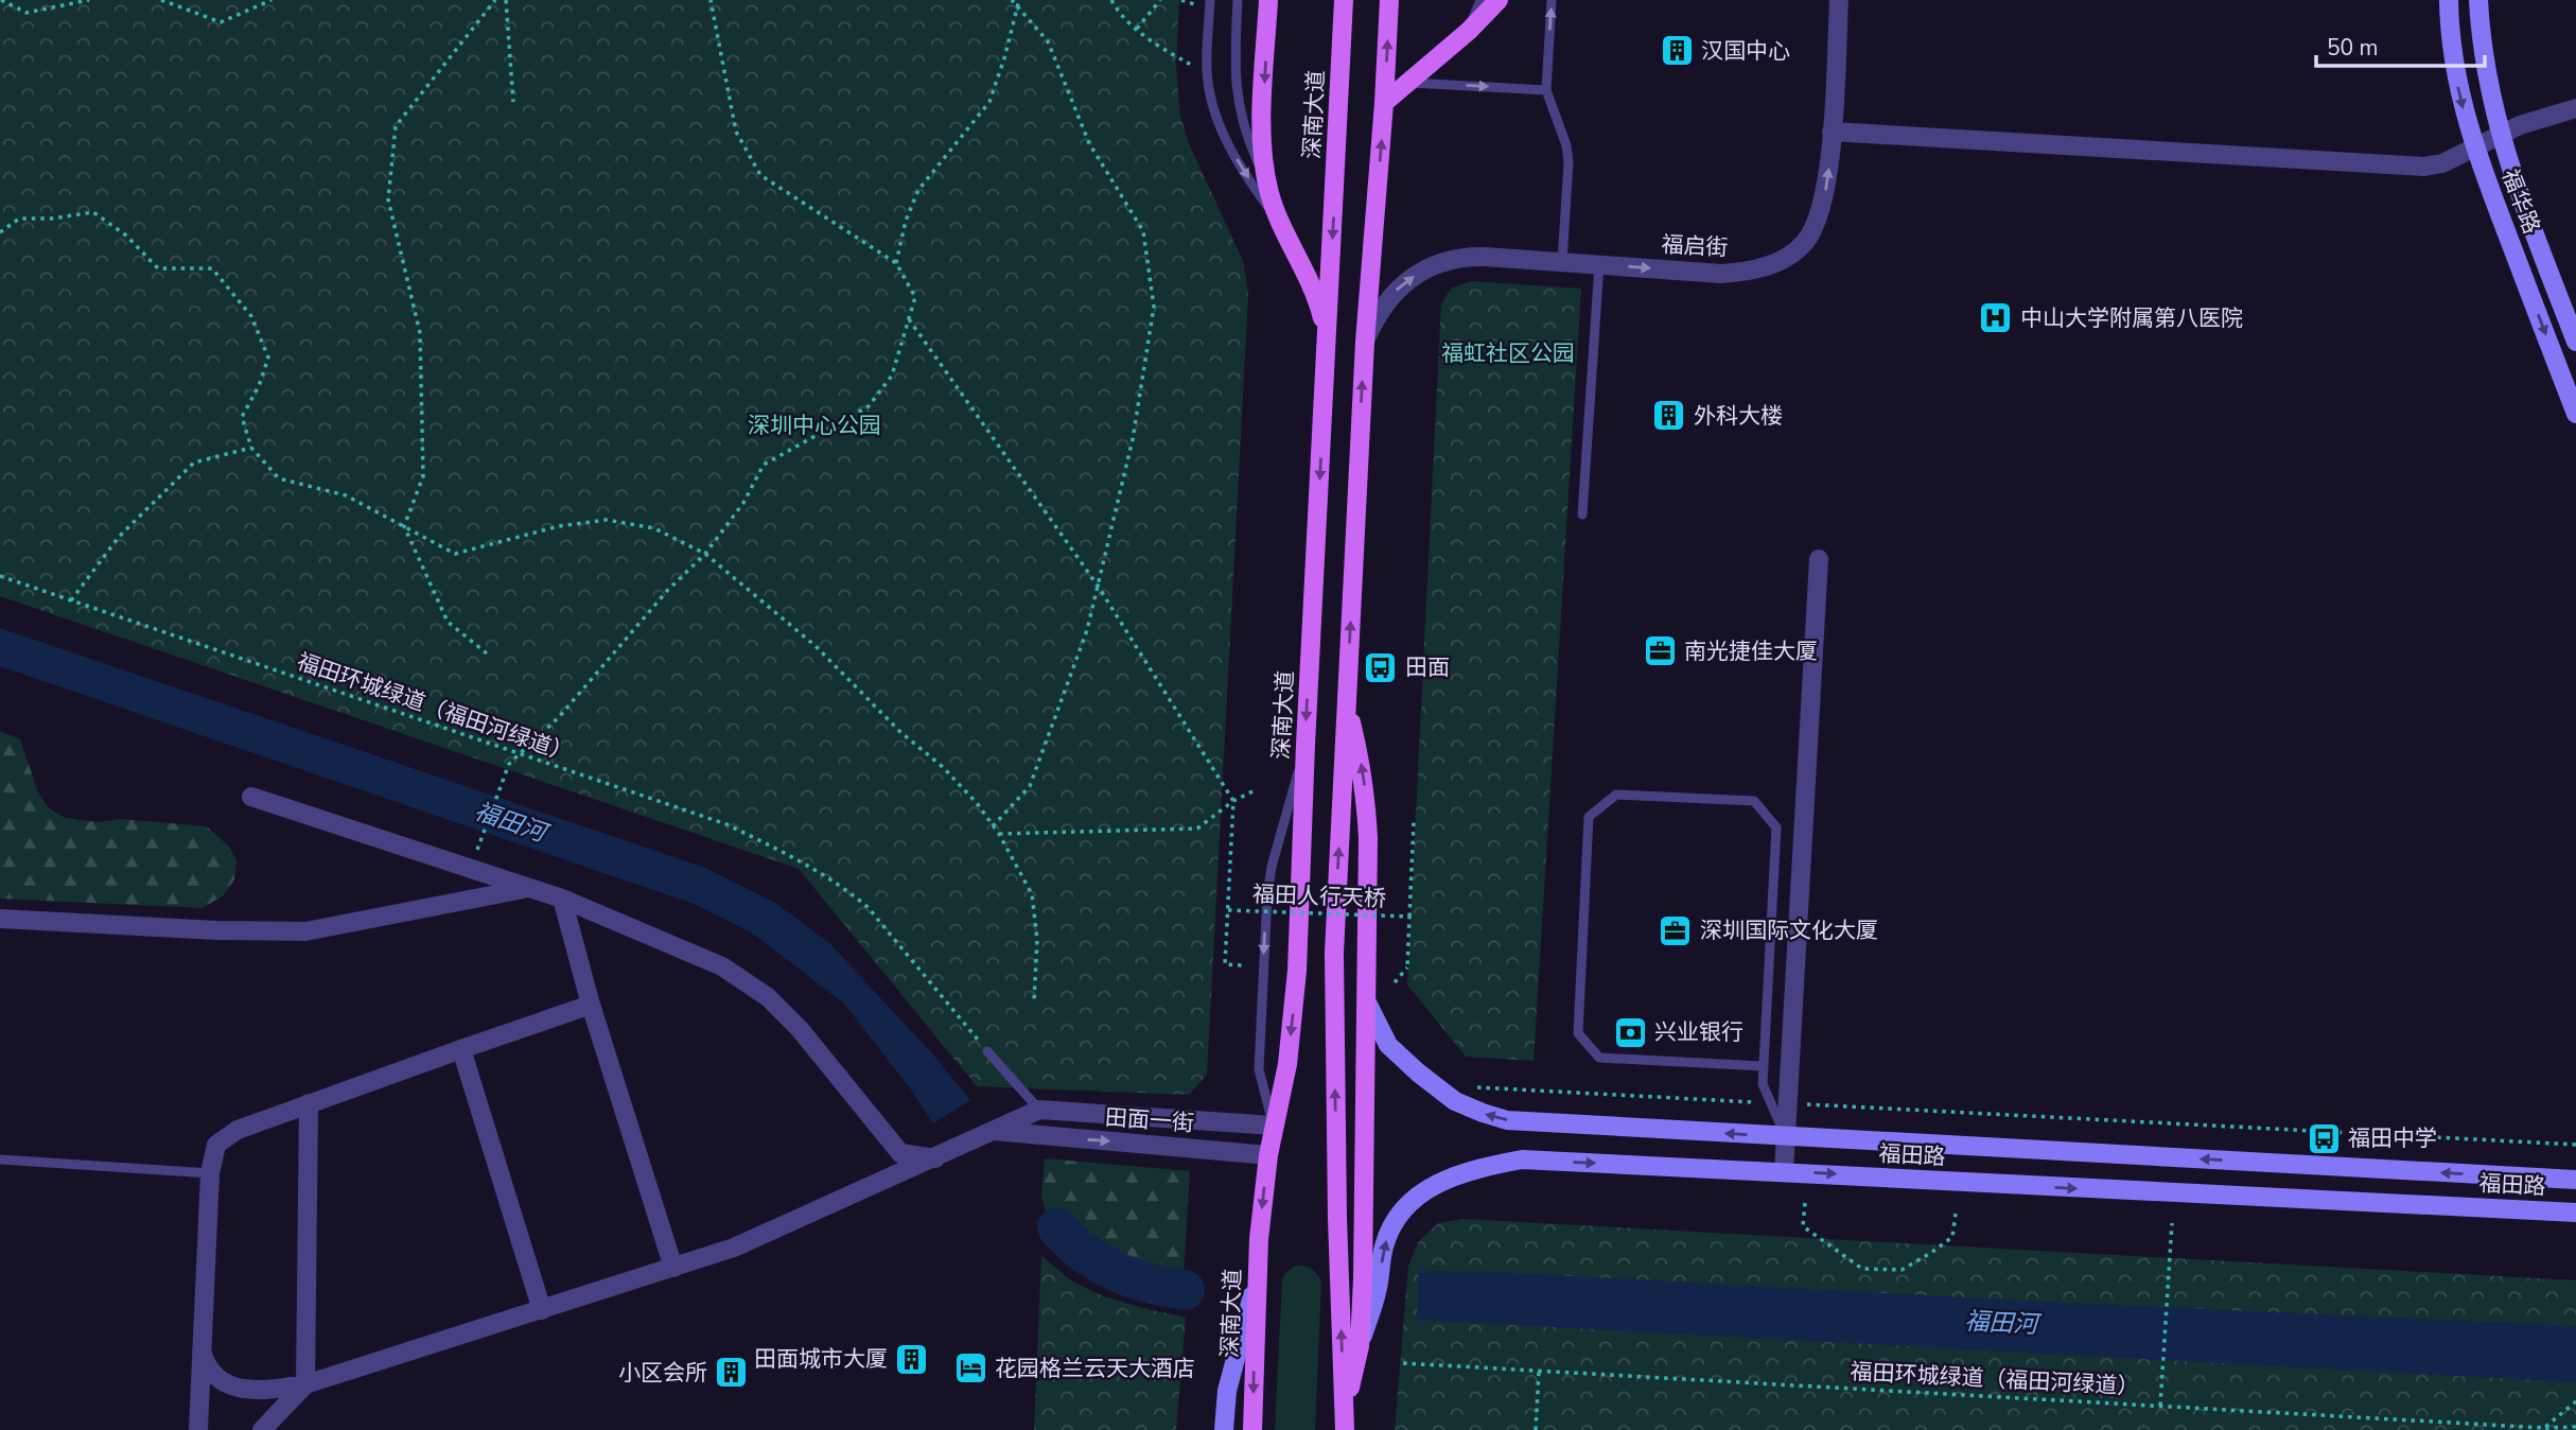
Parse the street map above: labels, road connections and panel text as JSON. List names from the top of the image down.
{
  "streets": {
    "main road": ["深南大道", "福华路", "福田路"],
    "street": ["福启街", "田面一街"],
    "path": ["福田环城绿道（福田河绿道）", "福田人行天桥"]
  },
  "crossings": [
    ["深南大道", "田面一街"]
  ],
  "one_way": ["福启街"],
  "water": ["福田河"],
  "parks": ["福虹社区公园", "深圳中心公园"],
  "places": {
    "building": [
      "汉国中心",
      "外科大楼",
      "田面城市大厦",
      "小区会所"
    ],
    "hospital": ["中山大学附属第八医院"],
    "office": ["南光捷佳大厦", "深圳国际文化大厦"],
    "bus stop": ["田面", "福田中学"],
    "bank": ["兴业银行"],
    "hotel": ["花园格兰云天大酒店"]
  },
  "scale_bar": "50 m"
}
